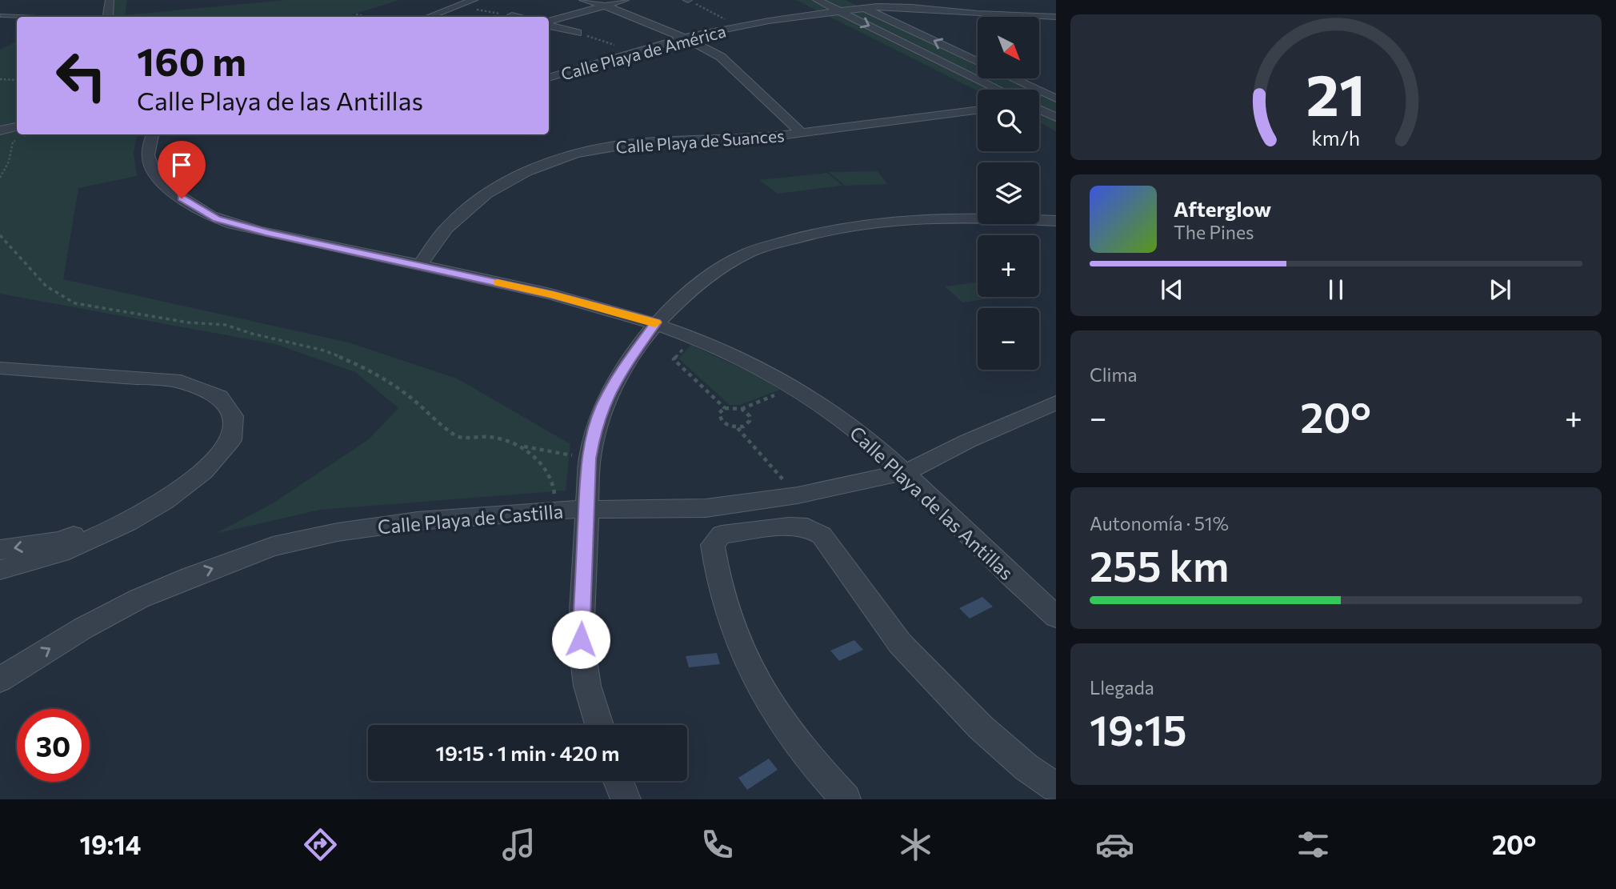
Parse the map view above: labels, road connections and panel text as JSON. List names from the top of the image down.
{
  "streets": {
    "street": [
      "Calle Playa de América",
      "Calle Playa de Suances",
      "Calle Playa de las Antillas",
      "Calle Playa de Castilla"
    ]
  },
  "crossings": [
    ["Calle Playa de Suances", "Calle Playa de las Antillas"],
    ["Calle Playa de las Antillas", "Calle Playa de Castilla"]
  ],
  "north": "bottom right",
  "page": {
    "map_buttons": ["+", "−"],
    "turn": ["160 m", "Calle Playa de las Antillas"],
    "song": ["Afterglow", "The Pines"],
    "tile": [
      "Clima",
      ["Autonomía · 51%", "255 km"],
      ["Llegada", "19:15"]
    ],
    "heat": ["−", "20°", "+"],
    "limit": "30",
    "trip": "19:15 · 1 min · 420 m",
    "tabs": ["19:14", "20°"],
    "gauge": ["21", "km/h"]
  }
}
